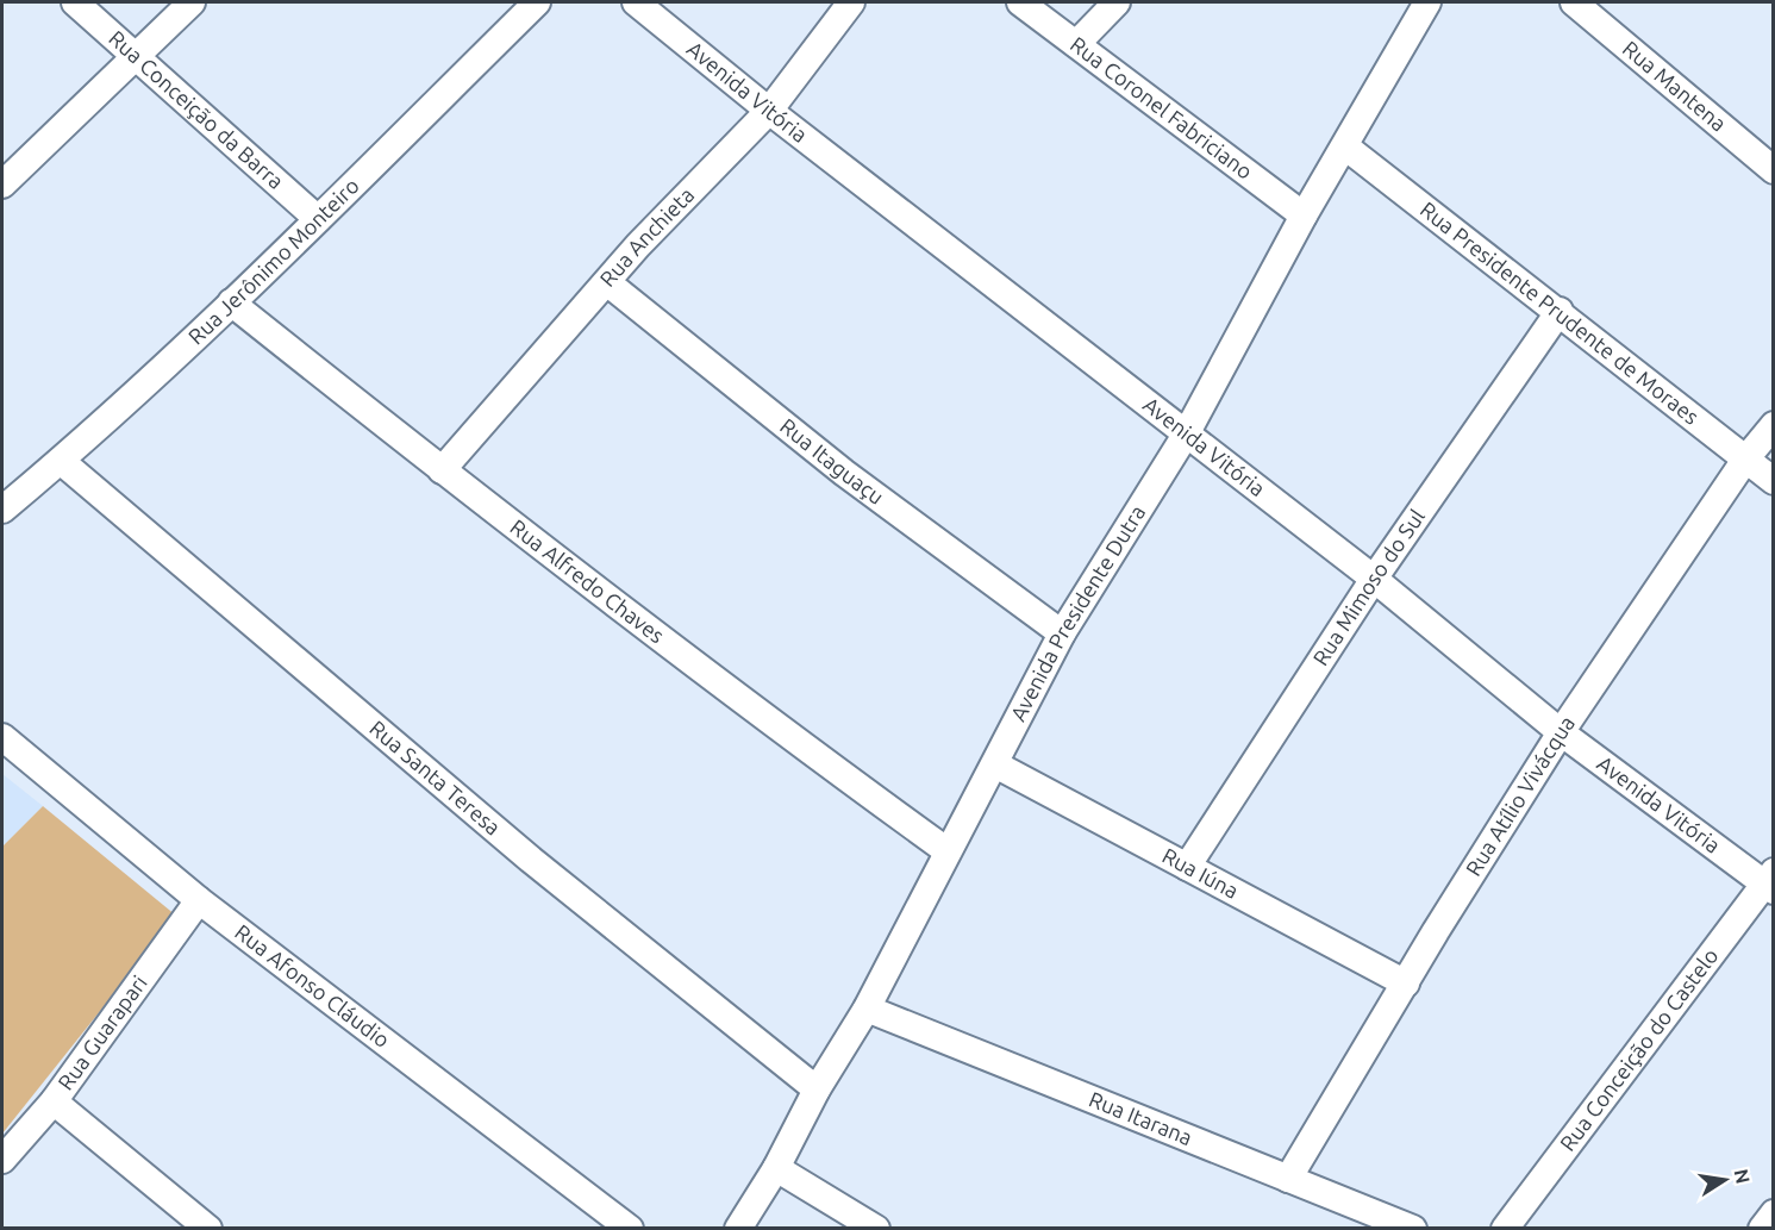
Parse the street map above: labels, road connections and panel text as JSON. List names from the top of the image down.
{
  "streets": {
    "street": [
      "Rua Mantena",
      "Avenida Vitória",
      "Rua Conceição da Barra",
      "Rua Coronel Fabriciano",
      "Rua Anchieta",
      "Rua Jerônimo Monteiro",
      "Rua Presidente Prudente de Moraes",
      "Rua Itaguaçu",
      "Rua Alfredo Chaves",
      "Rua Mimoso do Sul",
      "Avenida Presidente Dutra",
      "Rua Santa Teresa",
      "Rua Atílio Vivácqua",
      "Rua Iúna",
      "Rua Afonso Cláudio",
      "Rua Guarapari",
      "Rua Conceição do Castelo",
      "Rua Itarana"
    ]
  },
  "crossings": [
    ["Avenida Vitória", "Rua Anchieta"],
    ["Avenida Vitória", "Rua Mimoso do Sul"],
    ["Avenida Vitória", "Avenida Presidente Dutra"],
    ["Avenida Vitória", "Rua Atílio Vivácqua"],
    ["Avenida Vitória", "Rua Conceição do Castelo"],
    ["Rua Conceição da Barra", "Rua Jerônimo Monteiro"],
    ["Rua Coronel Fabriciano", "Avenida Presidente Dutra"],
    ["Rua Anchieta", "Rua Itaguaçu"],
    ["Rua Anchieta", "Rua Alfredo Chaves"],
    ["Rua Jerônimo Monteiro", "Rua Alfredo Chaves"],
    ["Rua Jerônimo Monteiro", "Rua Santa Teresa"],
    ["Rua Presidente Prudente de Moraes", "Rua Mimoso do Sul"],
    ["Rua Presidente Prudente de Moraes", "Avenida Presidente Dutra"],
    ["Rua Presidente Prudente de Moraes", "Rua Atílio Vivácqua"],
    ["Rua Itaguaçu", "Avenida Presidente Dutra"],
    ["Rua Alfredo Chaves", "Avenida Presidente Dutra"],
    ["Rua Mimoso do Sul", "Rua Iúna"],
    ["Avenida Presidente Dutra", "Rua Santa Teresa"],
    ["Avenida Presidente Dutra", "Rua Iúna"],
    ["Avenida Presidente Dutra", "Rua Itarana"],
    ["Rua Atílio Vivácqua", "Rua Iúna"],
    ["Rua Atílio Vivácqua", "Rua Itarana"],
    ["Rua Afonso Cláudio", "Rua Guarapari"]
  ],
  "north": "right"
}
